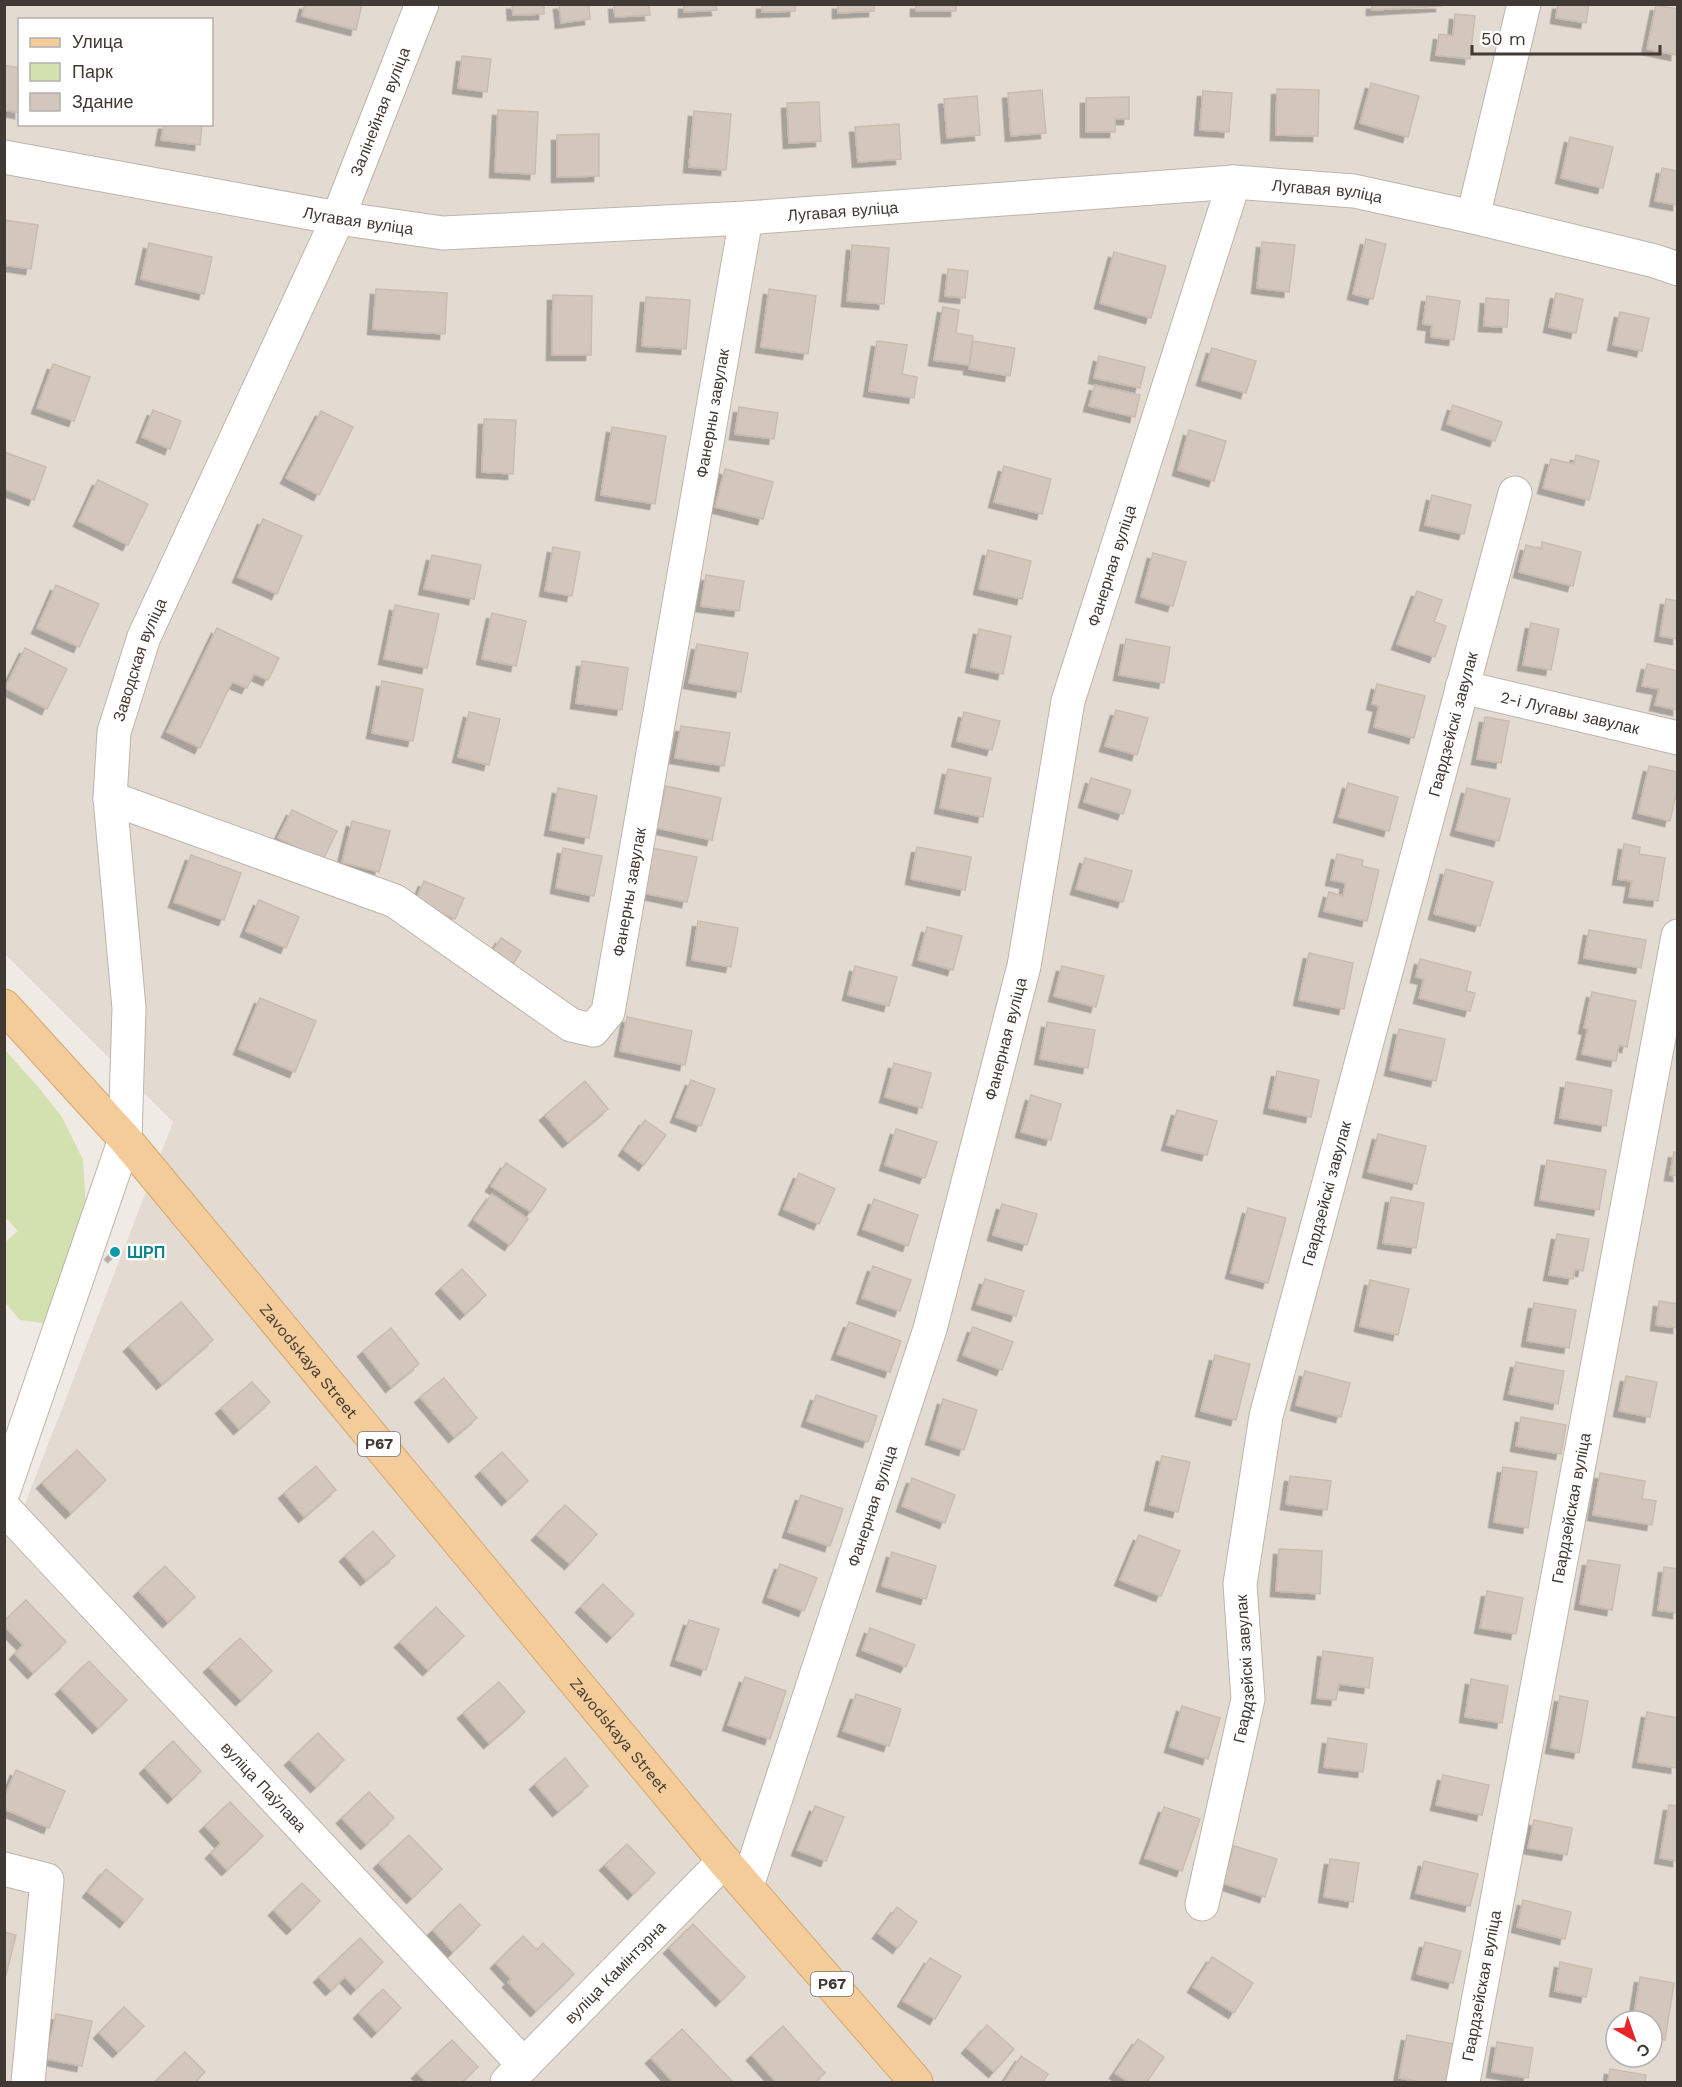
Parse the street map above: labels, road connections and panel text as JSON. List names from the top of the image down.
{
  "streets": {
    "main road": ["Zavodskaya Street", "Р67"],
    "street": [
      "Залінейная вуліца",
      "Лугавая вуліца",
      "Фанерны завулак",
      "Фанерная вуліца",
      "Заводская вуліца",
      "2-і Лугавы завулак",
      "Гвардзейскі завулак",
      "Гвардзейская вуліца",
      "вуліца Паўлава",
      "вуліца Камінтэрна"
    ]
  },
  "crossings": [
    ["Залінейная вуліца", "Лугавая вуліца"],
    ["Залінейная вуліца", "Заводская вуліца"],
    ["Лугавая вуліца", "Фанерны завулак"],
    ["Лугавая вуліца", "Фанерная вуліца"],
    ["Лугавая вуліца", "Заводская вуліца"],
    ["Фанерны завулак", "Заводская вуліца"],
    ["Фанерная вуліца", "Zavodskaya Street"],
    ["Фанерная вуліца", "Р67"],
    ["Заводская вуліца", "Zavodskaya Street"],
    ["2-і Лугавы завулак", "Гвардзейскі завулак"],
    ["Zavodskaya Street", "Р67"],
    ["Zavodskaya Street", "вуліца Камінтэрна"],
    ["вуліца Паўлава", "вуліца Камінтэрна"]
  ],
  "places": ["ШРП"],
  "legend": ["Улица", "Парк", "Здание"],
  "scale_bar": "50 m",
  "north": "bottom right"
}
